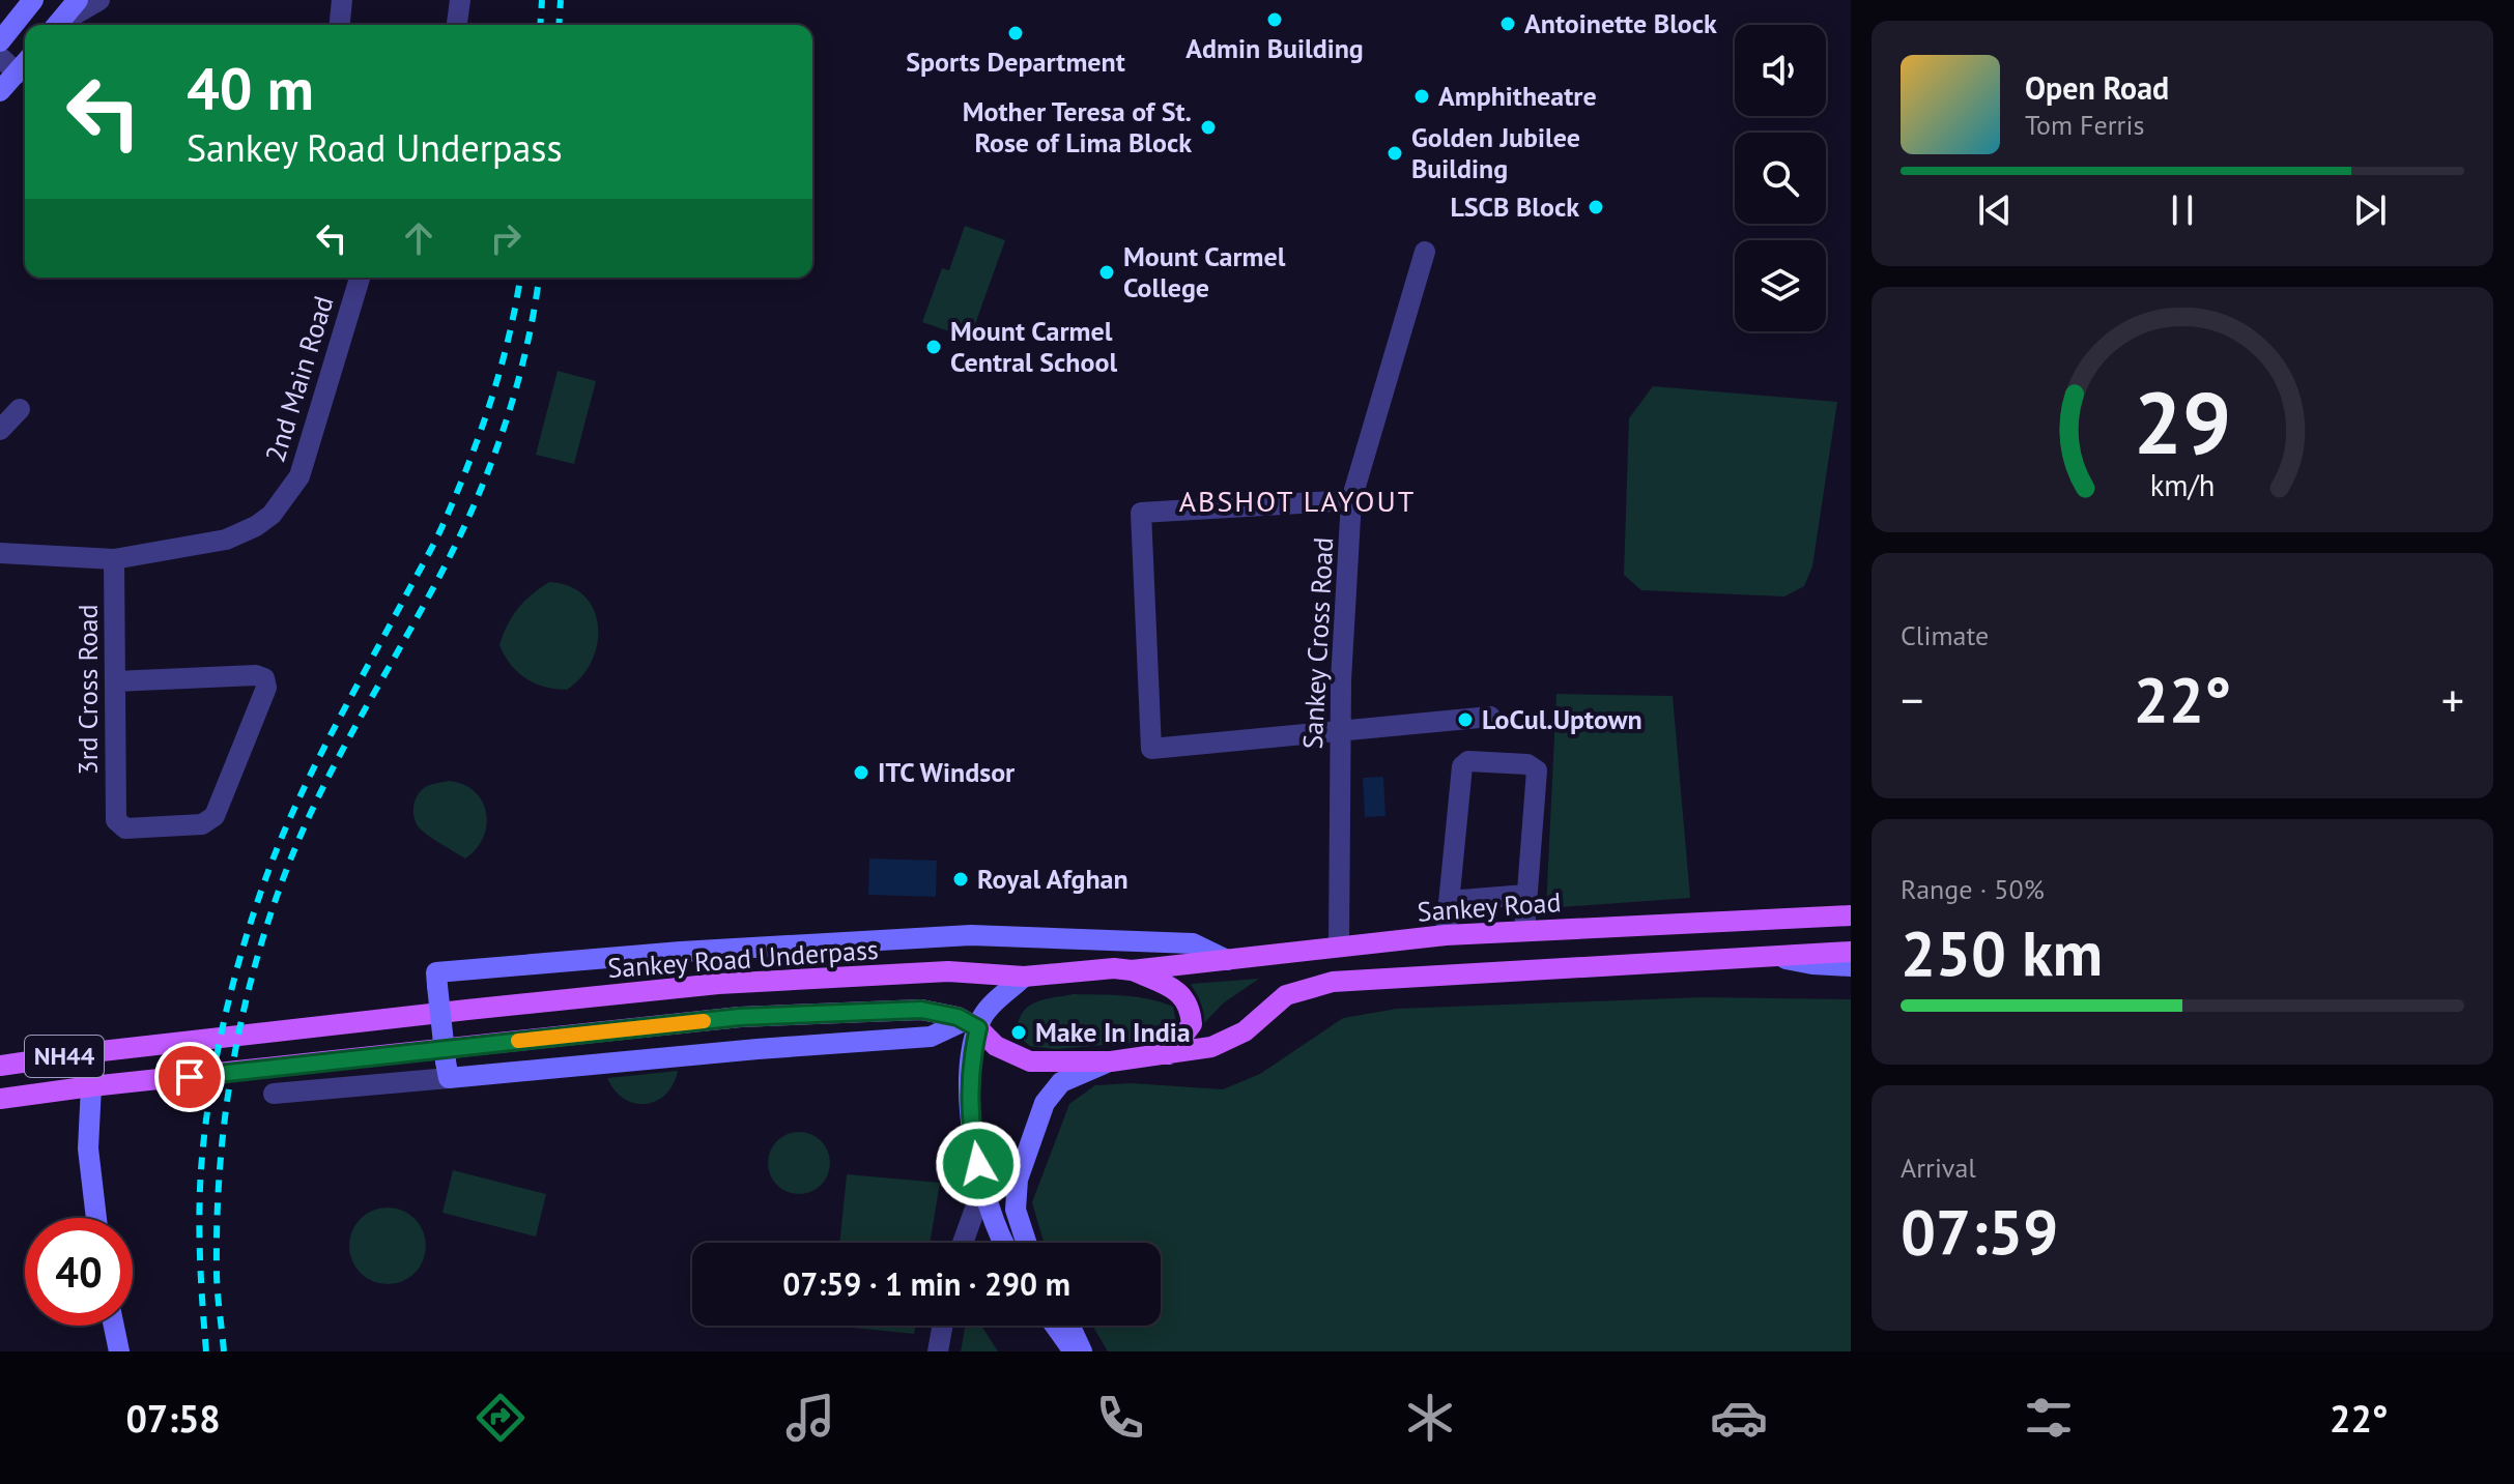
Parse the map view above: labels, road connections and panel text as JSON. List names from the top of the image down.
{
  "streets": {
    "main road": ["Sankey Road", "Sankey Road Underpass", "NH44"],
    "street": ["2nd Main Road", "Sankey Cross Road", "3rd Cross Road"]
  },
  "crossings": [
    ["2nd Main Road", "3rd Cross Road"],
    ["Sankey Cross Road", "Sankey Road"],
    ["Sankey Road", "Sankey Road Underpass"]
  ],
  "districts": ["ABSHOT LAYOUT"],
  "places": [
    "Admin Building",
    "Antoinette Block",
    "Sports Department",
    "Amphitheatre",
    "Mother Teresa of St. Rose of Lima Block",
    "Golden Jubilee Building",
    "LSCB Block",
    "Mount Carmel College",
    "Mount Carmel Central School",
    "LoCul.Uptown",
    "ITC Windsor",
    "Royal Afghan",
    "Make In India"
  ],
  "page": {
    "turn": ["40 m", "Sankey Road Underpass"],
    "song": ["Open Road", "Tom Ferris"],
    "tile": [
      "Climate",
      ["Range · 50%", "250 km"],
      ["Arrival", "07:59"]
    ],
    "heat": ["−", "22°", "+"],
    "limit": "40",
    "trip": "07:59 · 1 min · 290 m",
    "tabs": ["07:58", "22°"],
    "gauge": ["29", "km/h"]
  }
}
